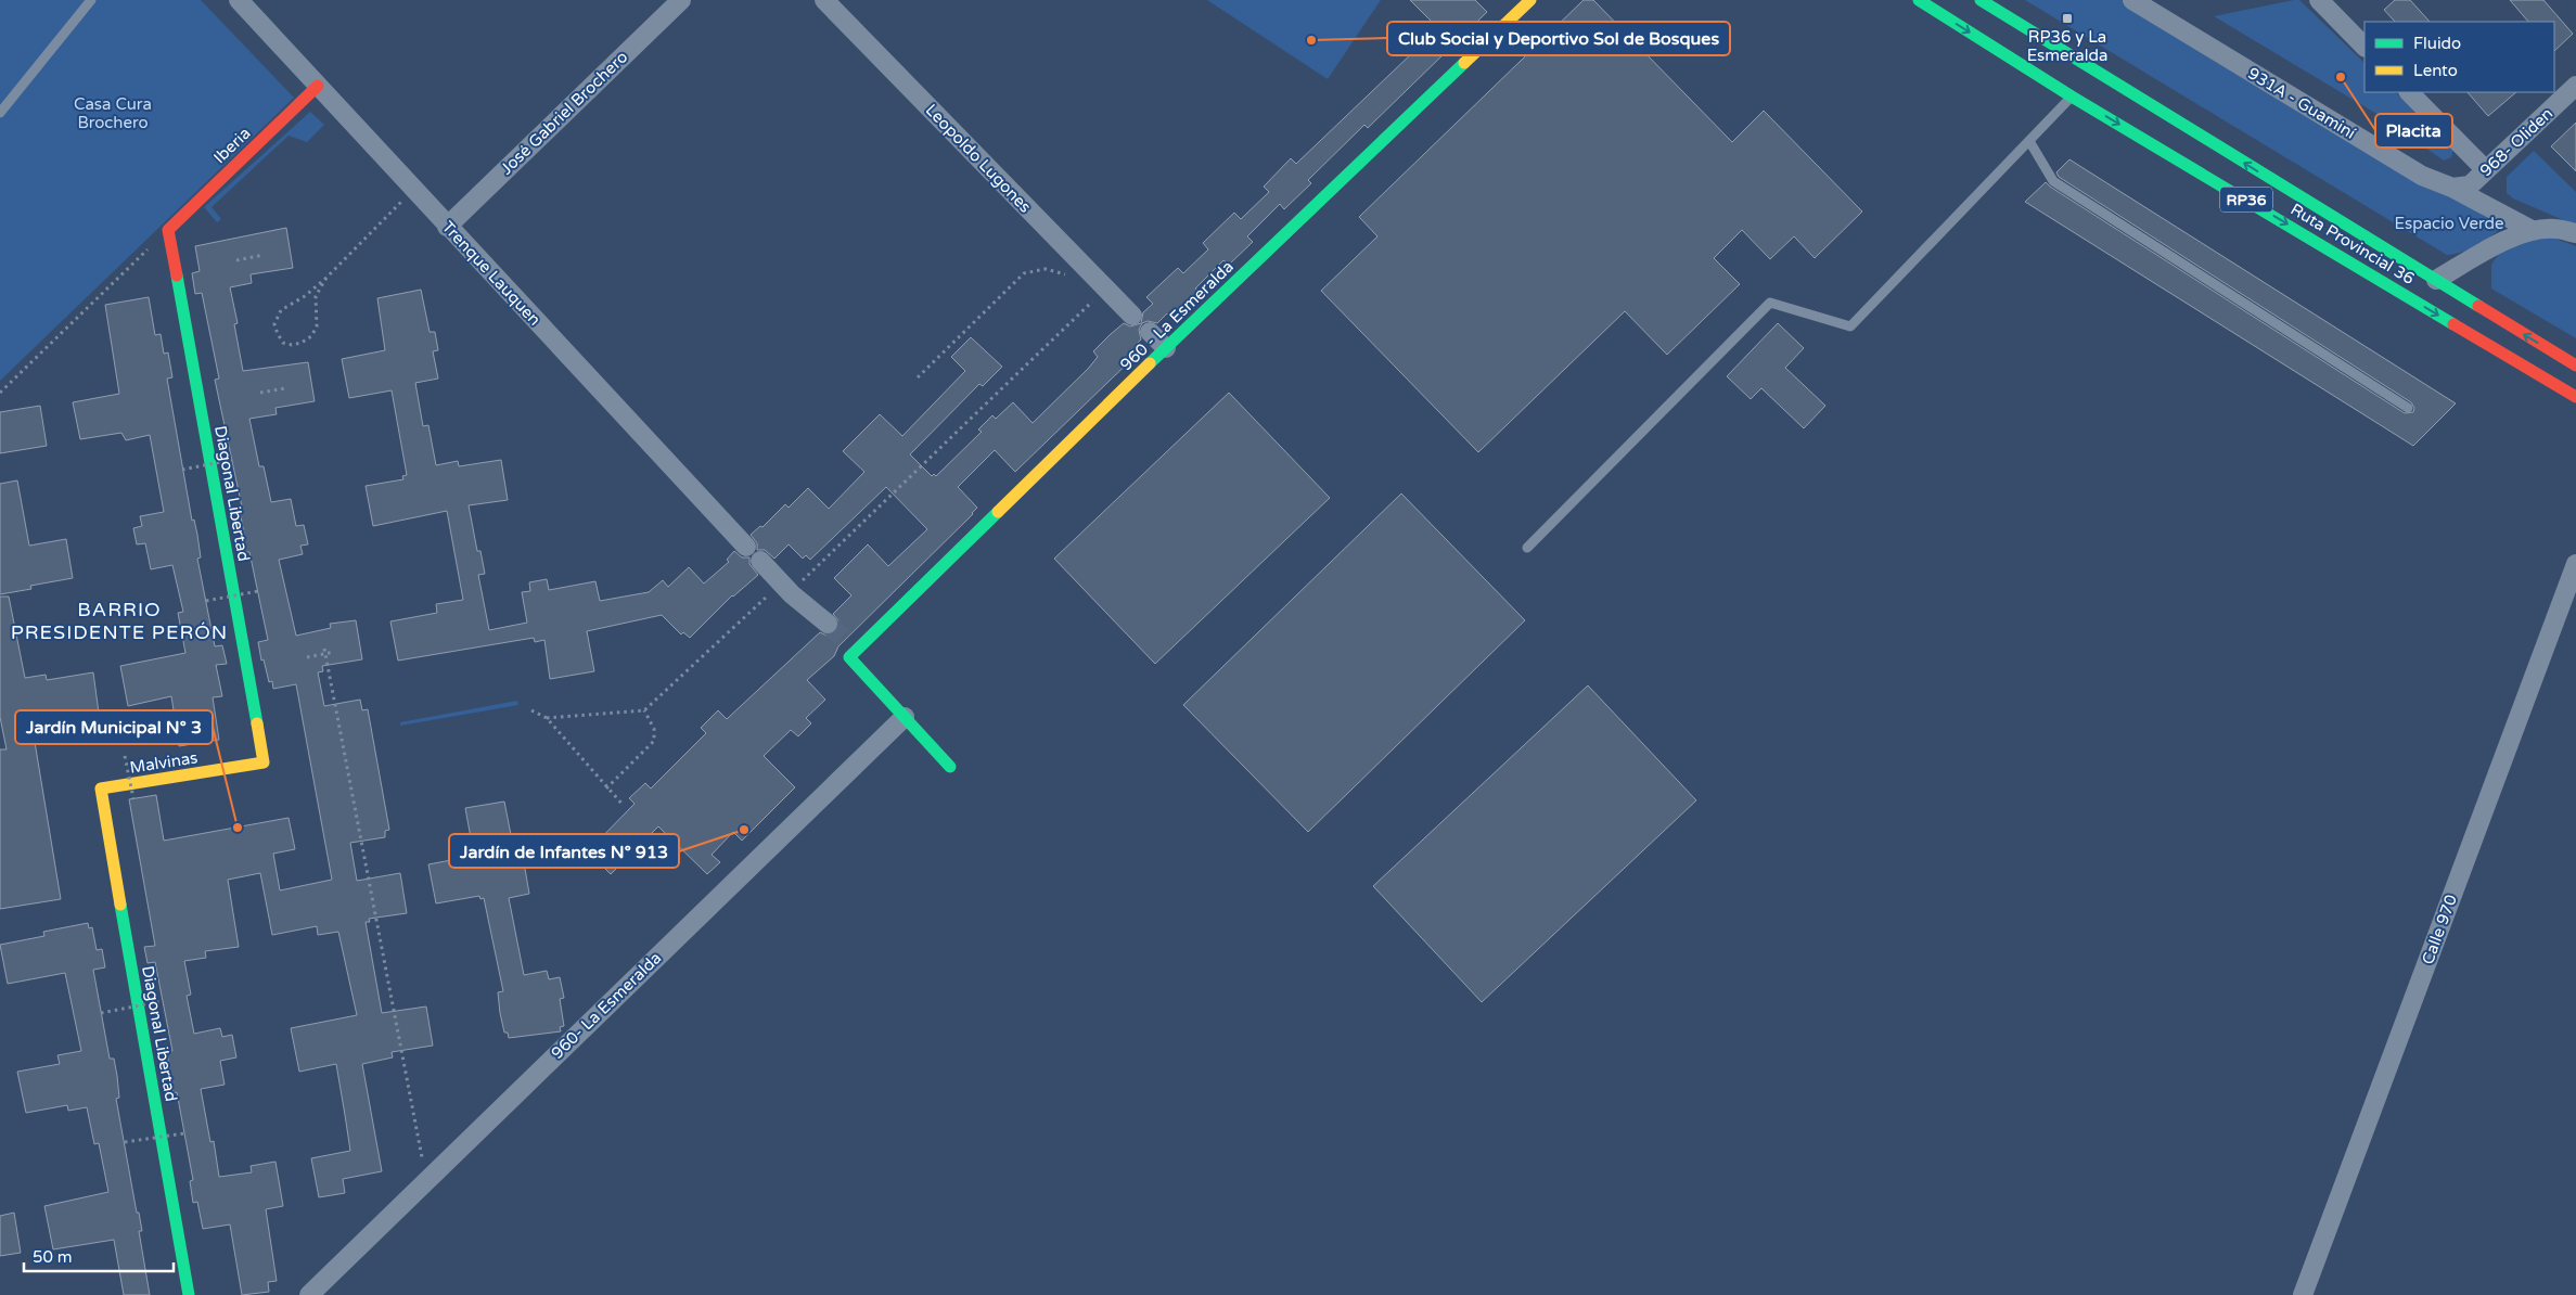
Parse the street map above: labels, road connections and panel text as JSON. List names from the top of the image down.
{
  "streets": {
    "street": [
      "931A - Guaminí",
      "José Gabriel Brochero",
      "968- Oliden",
      "Iberia",
      "Leopoldo Lugones",
      "RP36",
      "Ruta Provincial 36",
      "Trenque Lauquen",
      "960 - La Esmeralda",
      "Diagonal Libertad",
      "Malvinas",
      "Calle 970",
      "960- La Esmeralda"
    ]
  },
  "crossings": [
    ["931A - Guaminí", "968- Oliden"],
    ["José Gabriel Brochero", "Trenque Lauquen"],
    ["Iberia", "Trenque Lauquen"],
    ["Iberia", "Diagonal Libertad"],
    ["960 - La Esmeralda", "960- La Esmeralda"],
    ["Diagonal Libertad", "Malvinas"]
  ],
  "districts": ["BARRIO PRESIDENTE PERÓN"],
  "parks": ["Casa Cura Brochero", "Espacio Verde"],
  "places": {
    "transit": ["RP36 y La Esmeralda"],
    "other": [
      "Club Social y Deportivo Sol de Bosques",
      "Placita",
      "Jardín Municipal N° 3",
      "Jardín de Infantes N° 913"
    ]
  },
  "legend": ["Fluido", "Lento"],
  "scale_bar": "50 m"
}
